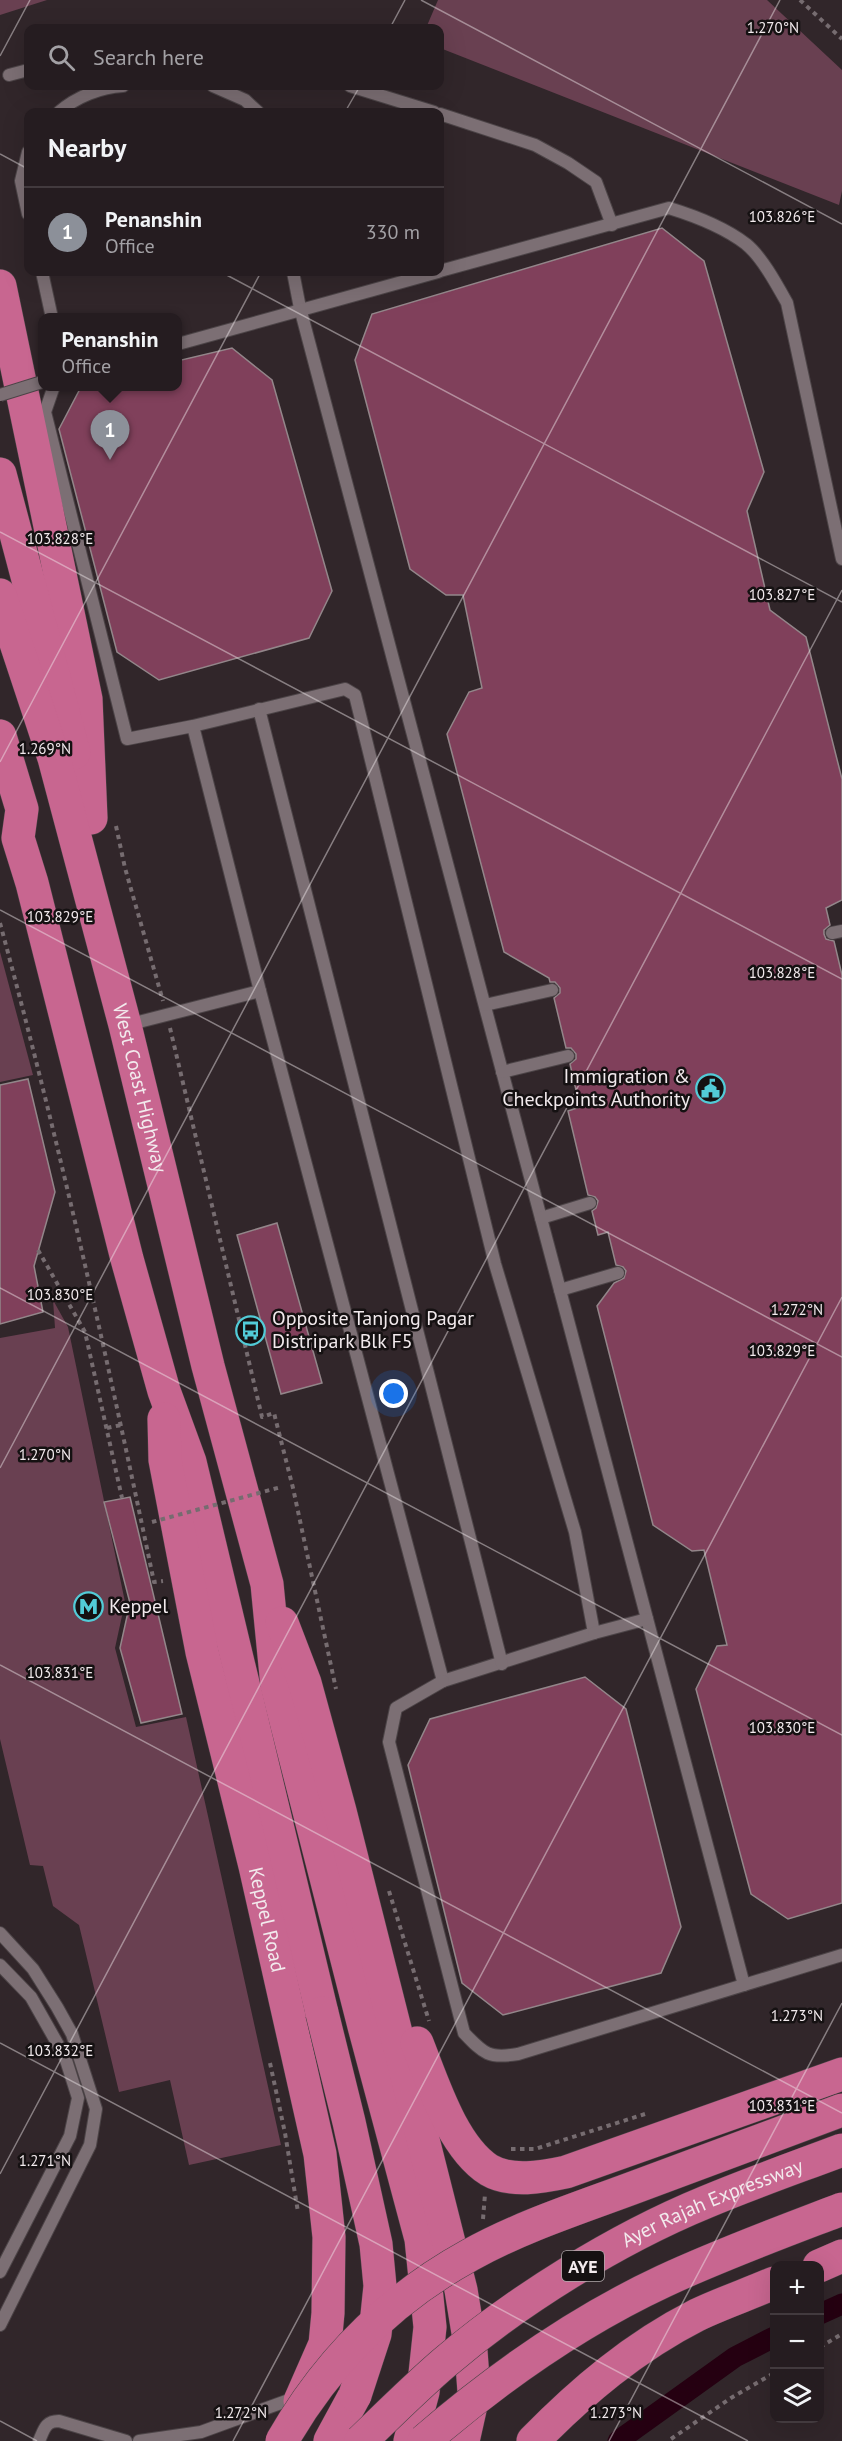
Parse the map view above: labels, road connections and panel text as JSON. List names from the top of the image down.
{
  "streets": {
    "highway": [
      "West Coast Highway",
      "Keppel Road",
      "Ayer Rajah Expressway",
      "AYE"
    ]
  },
  "places": {
    "public building": ["Immigration & Checkpoints Authority"],
    "bus stop": ["Opposite Tanjong Pagar Distripark Blk F5"],
    "metro station": ["Keppel"]
  },
  "page": {
    "search": "Search here",
    "heading": "Nearby",
    "list": [
      {
        "mark": "1",
        "name": "Penanshin",
        "note": "Office",
        "value": "330 m"
      }
    ],
    "popup": ["Penanshin", "Office"],
    "pins": "1",
    "map_buttons": ["+", "−"]
  },
  "coordinates": [
    "1.270°N",
    "103.826°E",
    "103.828°E",
    "103.827°E",
    "1.269°N",
    "103.829°E",
    "103.830°E",
    "1.272°N",
    "103.831°E",
    "1.273°N",
    "103.832°E",
    "1.271°N"
  ]
}
